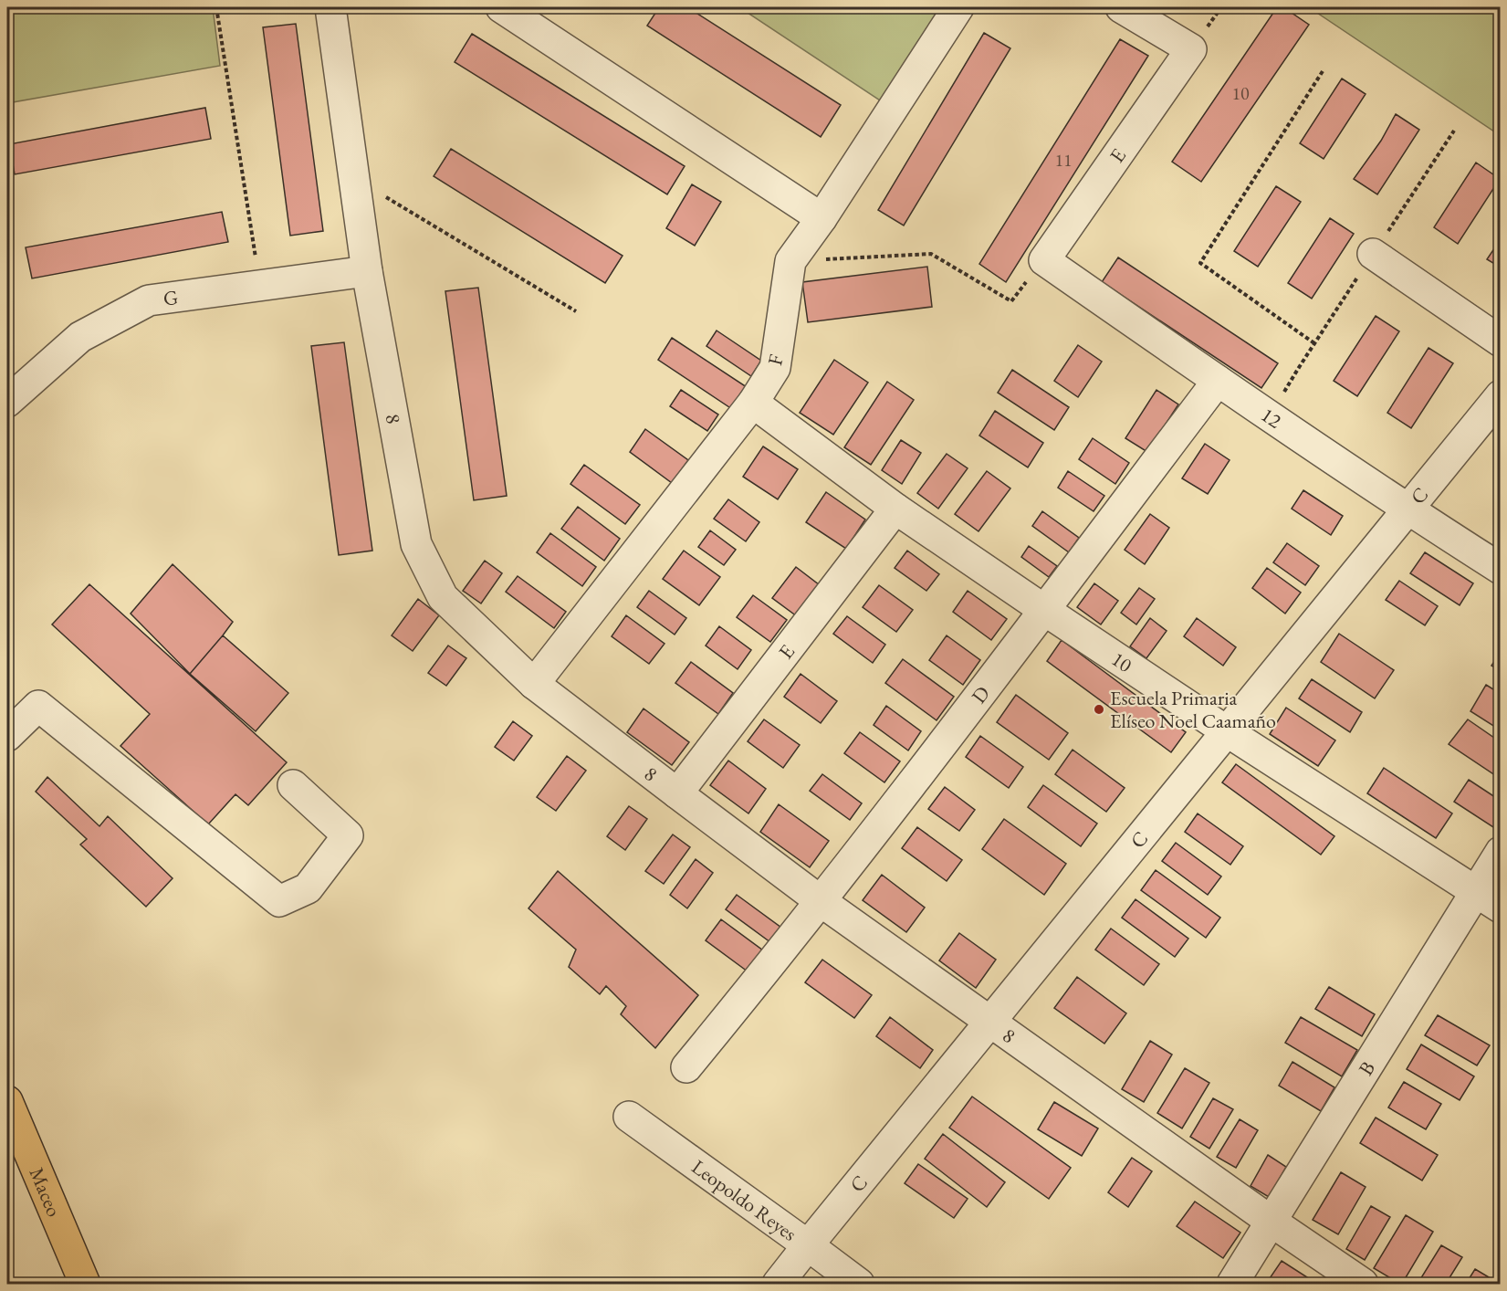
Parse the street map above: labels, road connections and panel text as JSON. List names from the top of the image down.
{
  "streets": {
    "main road": ["Maceo"],
    "street": [
      "E",
      "G",
      "F",
      "12",
      "8",
      "C",
      "10",
      "D",
      "B",
      "Leopoldo Reyes"
    ]
  },
  "crossings": [
    ["E", "12"],
    ["E", "8"],
    ["E", "10"],
    ["G", "8"],
    ["F", "8"],
    ["F", "10"],
    ["12", "C"],
    ["12", "D"],
    ["8", "C"],
    ["8", "D"],
    ["8", "B"],
    ["C", "10"],
    ["C", "Leopoldo Reyes"],
    ["10", "D"],
    ["10", "B"]
  ],
  "places": ["Escuela Primaria Elíseo Noel Caamaño"],
  "house_numbers": ["10", "11"]
}
